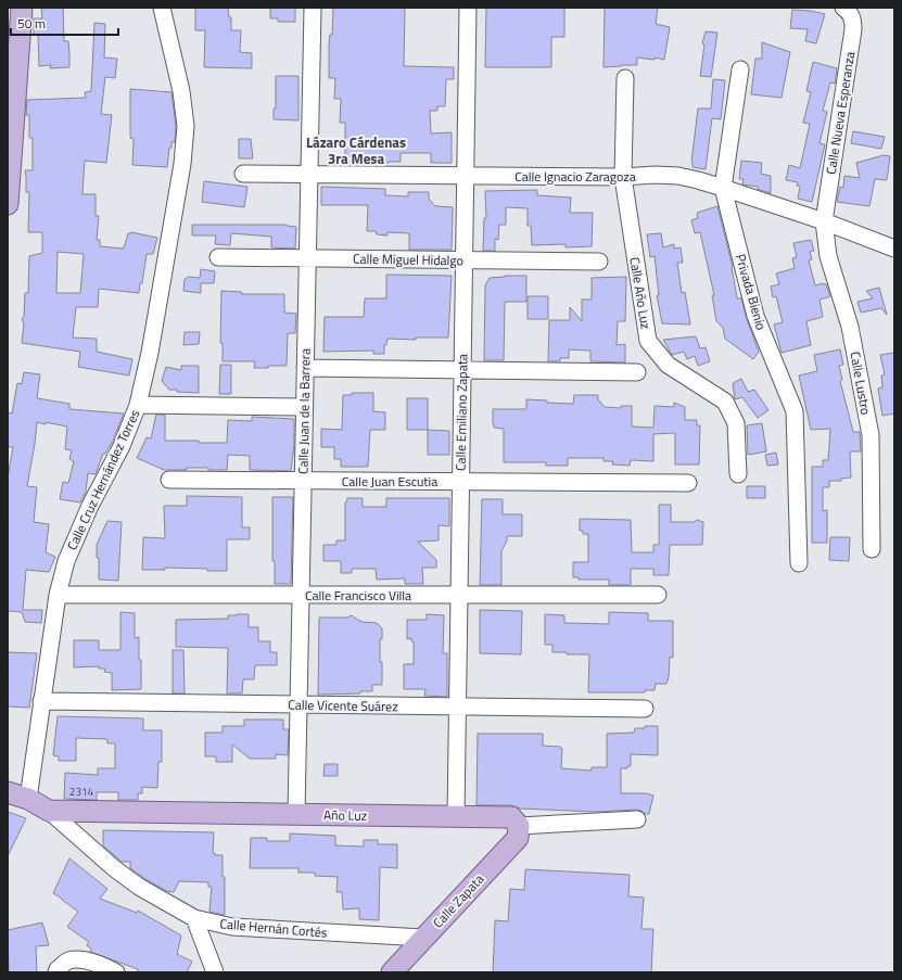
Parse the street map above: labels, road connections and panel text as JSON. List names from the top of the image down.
{
  "streets": {
    "main road": ["Año Luz", "Calle Zapata", "Calle Hernán Cortés"],
    "street": [
      "Calle Nueva Esperanza",
      "Calle Ignacio Zaragoza",
      "Calle Miguel Hidalgo",
      "Privada Bienio",
      "Calle Año Luz",
      "Calle Lustro",
      "Calle Juan de la Barrera",
      "Calle Emiliano Zapata",
      "Calle Cruz Hernández Torres",
      "Calle Juan Escutia",
      "Calle Francisco Villa",
      "Calle Vicente Suárez"
    ]
  },
  "crossings": [
    ["Calle Nueva Esperanza", "Calle Ignacio Zaragoza"],
    ["Calle Nueva Esperanza", "Calle Lustro"],
    ["Calle Ignacio Zaragoza", "Privada Bienio"],
    ["Calle Ignacio Zaragoza", "Calle Año Luz"],
    ["Calle Ignacio Zaragoza", "Calle Lustro"],
    ["Calle Ignacio Zaragoza", "Calle Juan de la Barrera"],
    ["Calle Ignacio Zaragoza", "Calle Emiliano Zapata"],
    ["Calle Miguel Hidalgo", "Calle Juan de la Barrera"],
    ["Calle Miguel Hidalgo", "Calle Emiliano Zapata"],
    ["Calle Juan de la Barrera", "Calle Juan Escutia"],
    ["Calle Juan de la Barrera", "Calle Francisco Villa"],
    ["Calle Juan de la Barrera", "Calle Vicente Suárez"],
    ["Calle Juan de la Barrera", "Año Luz"],
    ["Calle Emiliano Zapata", "Calle Juan Escutia"],
    ["Calle Emiliano Zapata", "Calle Francisco Villa"],
    ["Calle Emiliano Zapata", "Calle Vicente Suárez"],
    ["Calle Emiliano Zapata", "Año Luz"],
    ["Calle Cruz Hernández Torres", "Calle Francisco Villa"],
    ["Calle Cruz Hernández Torres", "Calle Vicente Suárez"],
    ["Calle Cruz Hernández Torres", "Calle Hernán Cortés"],
    ["Año Luz", "Calle Zapata"],
    ["Año Luz", "Calle Hernán Cortés"],
    ["Calle Zapata", "Calle Hernán Cortés"]
  ],
  "districts": ["Lázaro Cárdenas 3ra Mesa"],
  "house_numbers": ["2314"],
  "scale_bar": "50 m"
}
